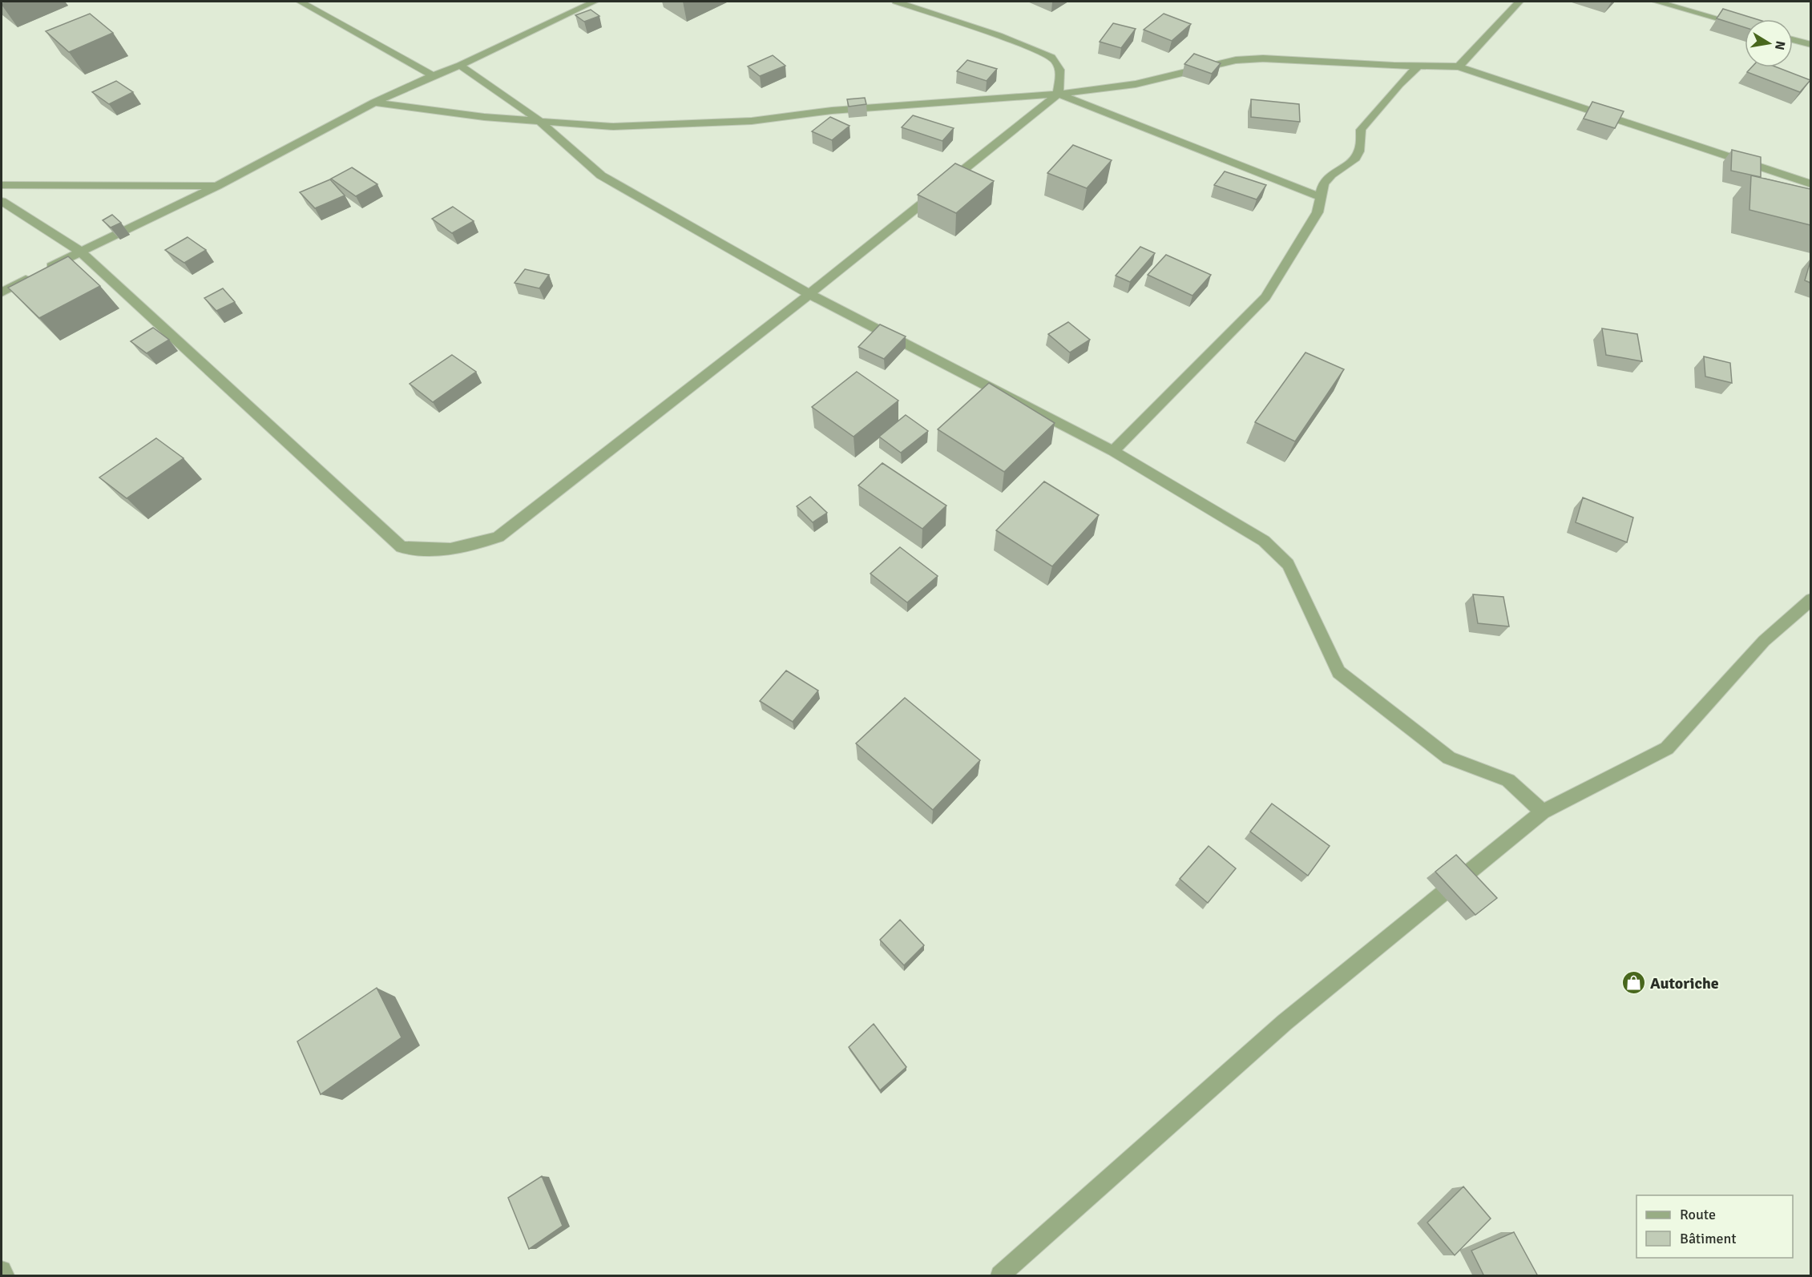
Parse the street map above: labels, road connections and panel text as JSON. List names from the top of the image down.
{
  "places": {
    "shop": ["Autoriche"]
  },
  "legend": ["Route", "Bâtiment"],
  "north": "right"
}
